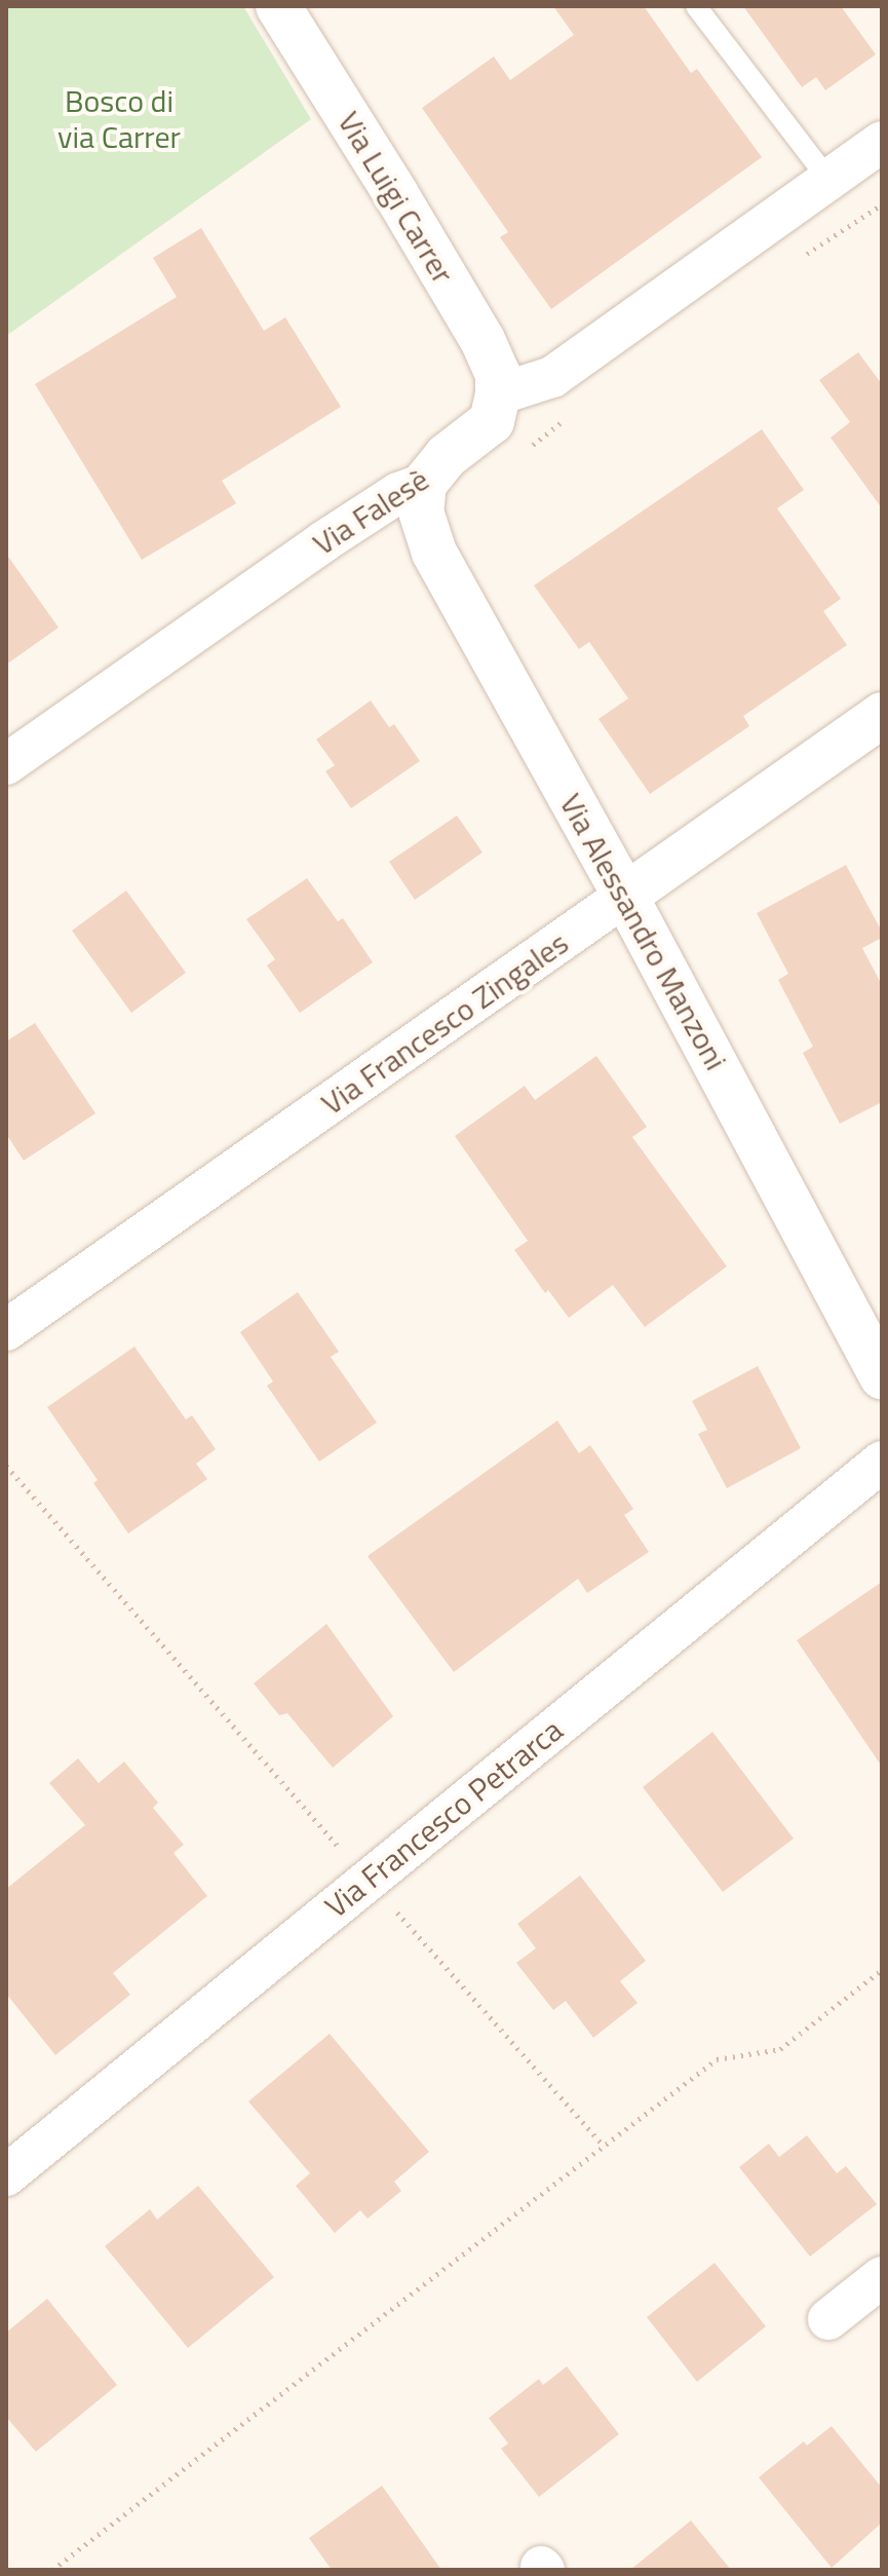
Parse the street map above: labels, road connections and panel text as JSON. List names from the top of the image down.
{
  "streets": {
    "street": [
      "Via Luigi Carrer",
      "Via Falesè",
      "Via Alessandro Manzoni",
      "Via Francesco Zingales",
      "Via Francesco Petrarca"
    ]
  },
  "crossings": [
    ["Via Luigi Carrer", "Via Falesè"],
    ["Via Falesè", "Via Alessandro Manzoni"],
    ["Via Alessandro Manzoni", "Via Francesco Zingales"]
  ],
  "parks": ["Bosco di via Carrer"]
}
